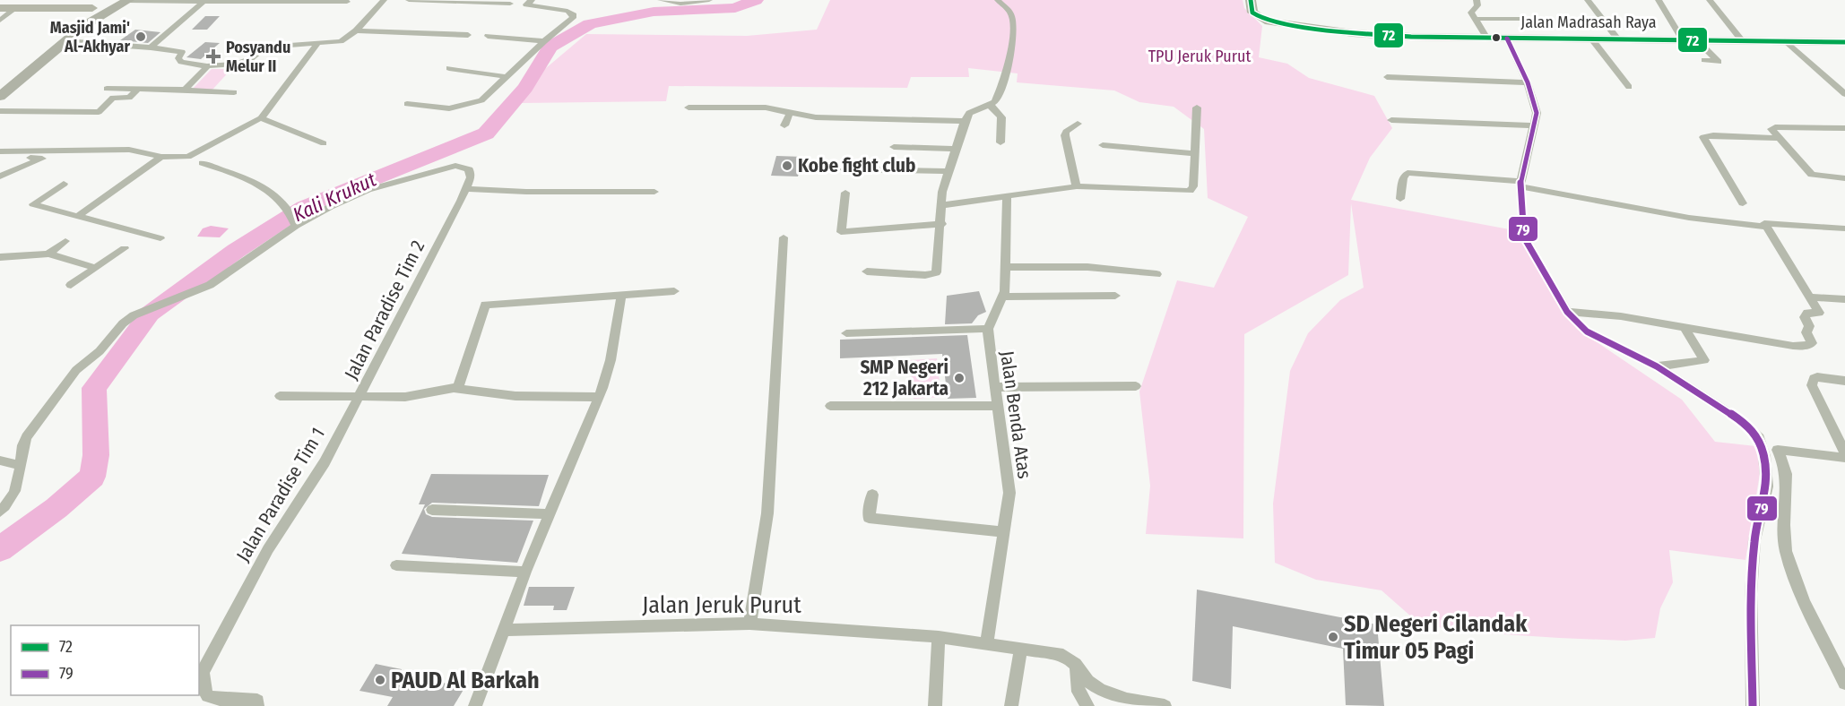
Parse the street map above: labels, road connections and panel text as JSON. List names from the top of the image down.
{
  "streets": {
    "street": [
      "Jalan Madrasah Raya",
      "Jalan Paradise Tim 2",
      "Jalan Benda Atas",
      "Jalan Paradise Tim 1",
      "Jalan Jeruk Purut"
    ]
  },
  "crossings": [
    ["Jalan Paradise Tim 2", "Jalan Paradise Tim 1"],
    ["Jalan Benda Atas", "Jalan Jeruk Purut"]
  ],
  "water": ["Kali Krukut"],
  "parks": ["TPU Jeruk Purut"],
  "places": {
    "other": [
      "Masjid Jami' Al-Akhyar",
      "Kobe fight club",
      "SMP Negeri 212 Jakarta",
      "SD Negeri Cilandak Timur 05 Pagi",
      "PAUD Al Barkah"
    ],
    "health": ["Posyandu Melur II"]
  },
  "lines": ["transit line 72", "transit line 79"],
  "legend": ["72", "79"]
}
